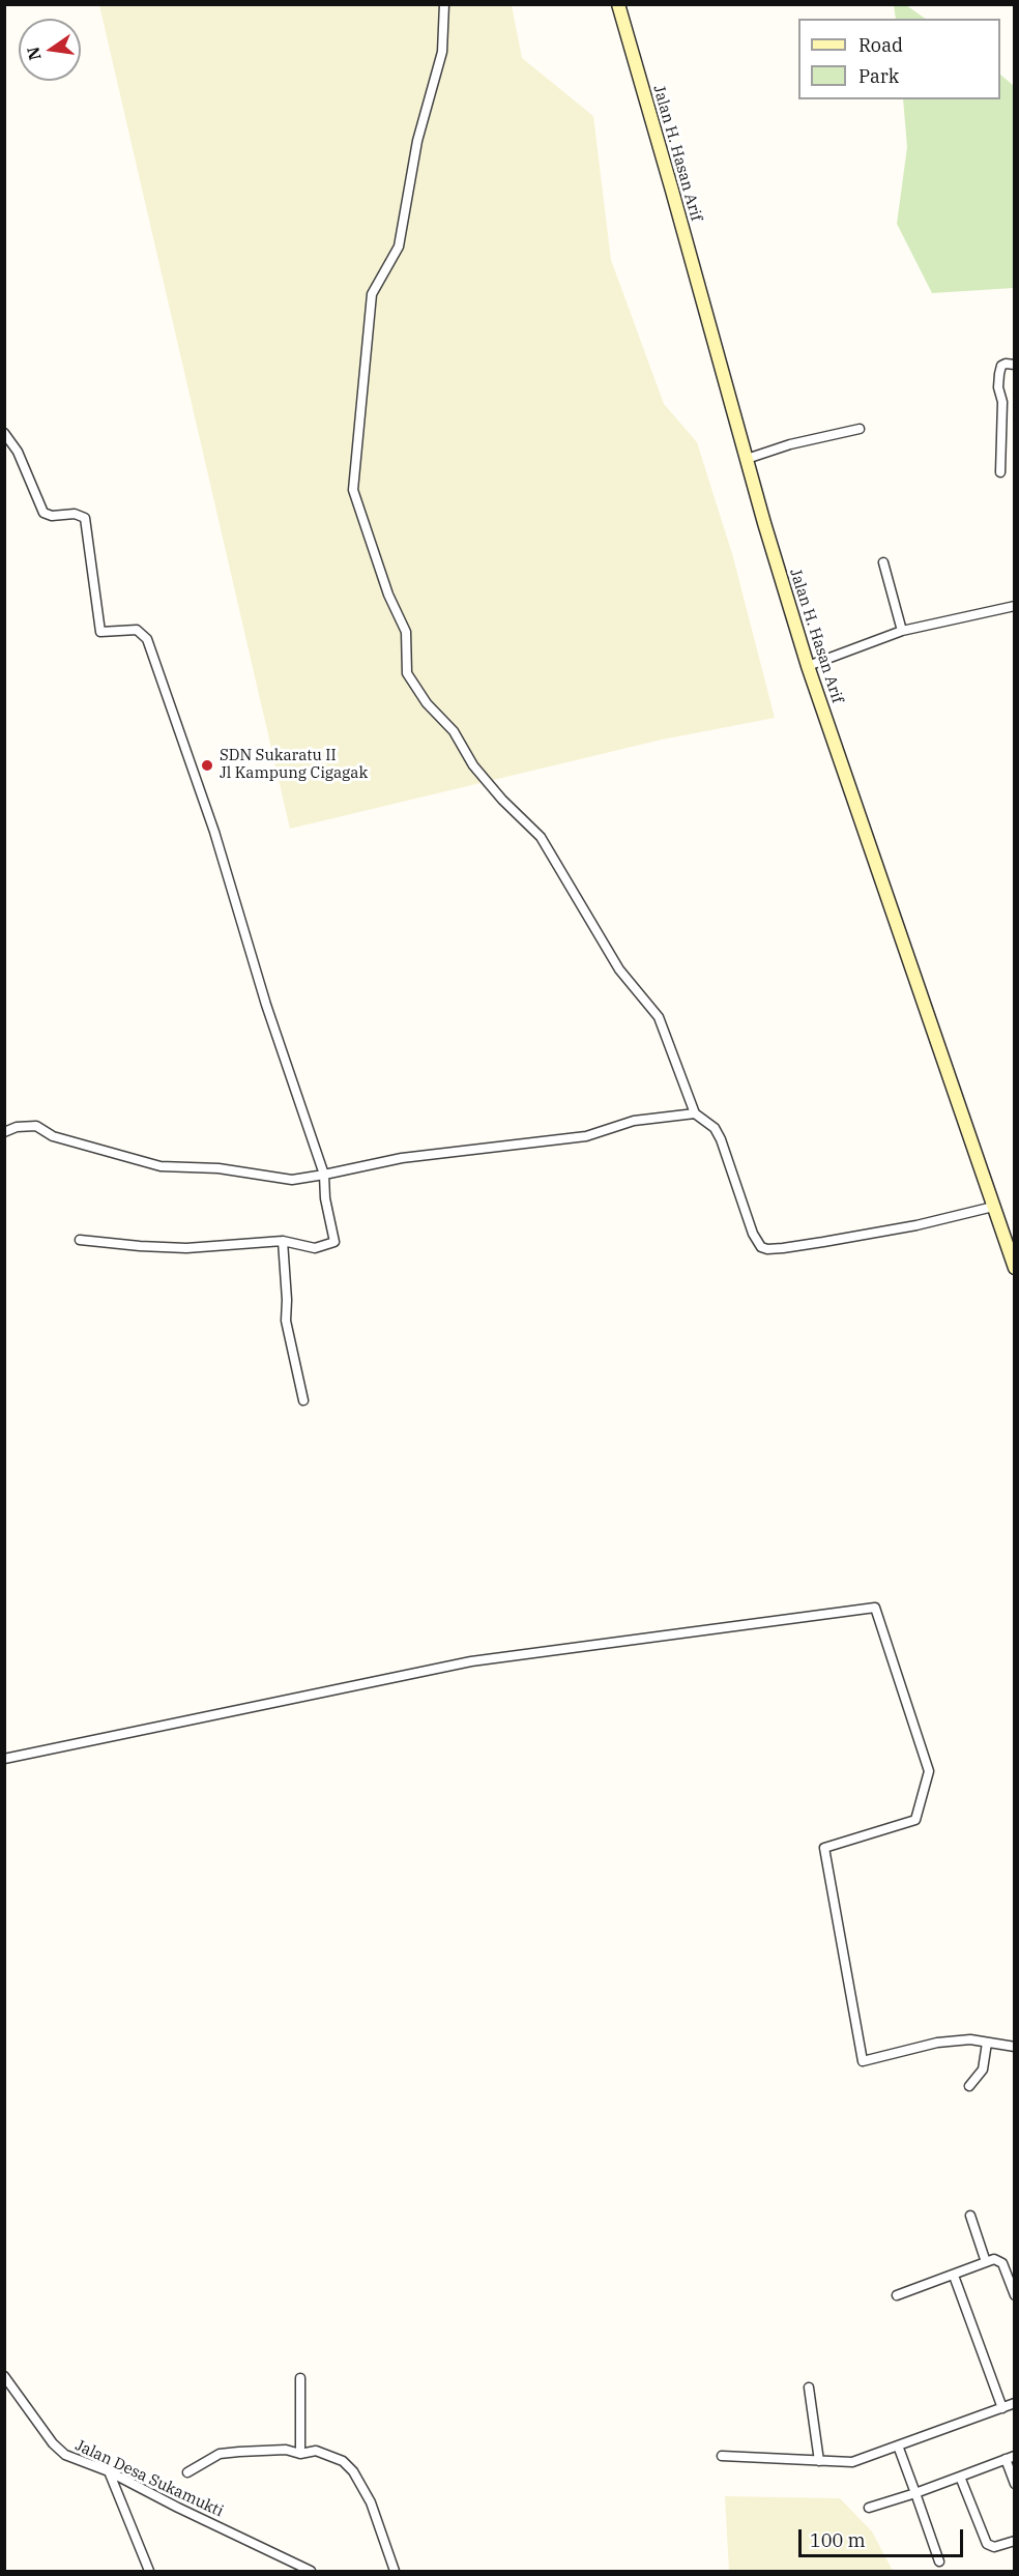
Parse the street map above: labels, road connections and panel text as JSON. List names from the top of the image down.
{
  "streets": {
    "main road": ["Jalan H. Hasan Arif"],
    "street": ["Jalan Desa Sukamukti"]
  },
  "places": ["SDN Sukaratu II Jl Kampung Cigagak"],
  "legend": ["Road", "Park"],
  "scale_bar": "100 m",
  "north": "left"
}
